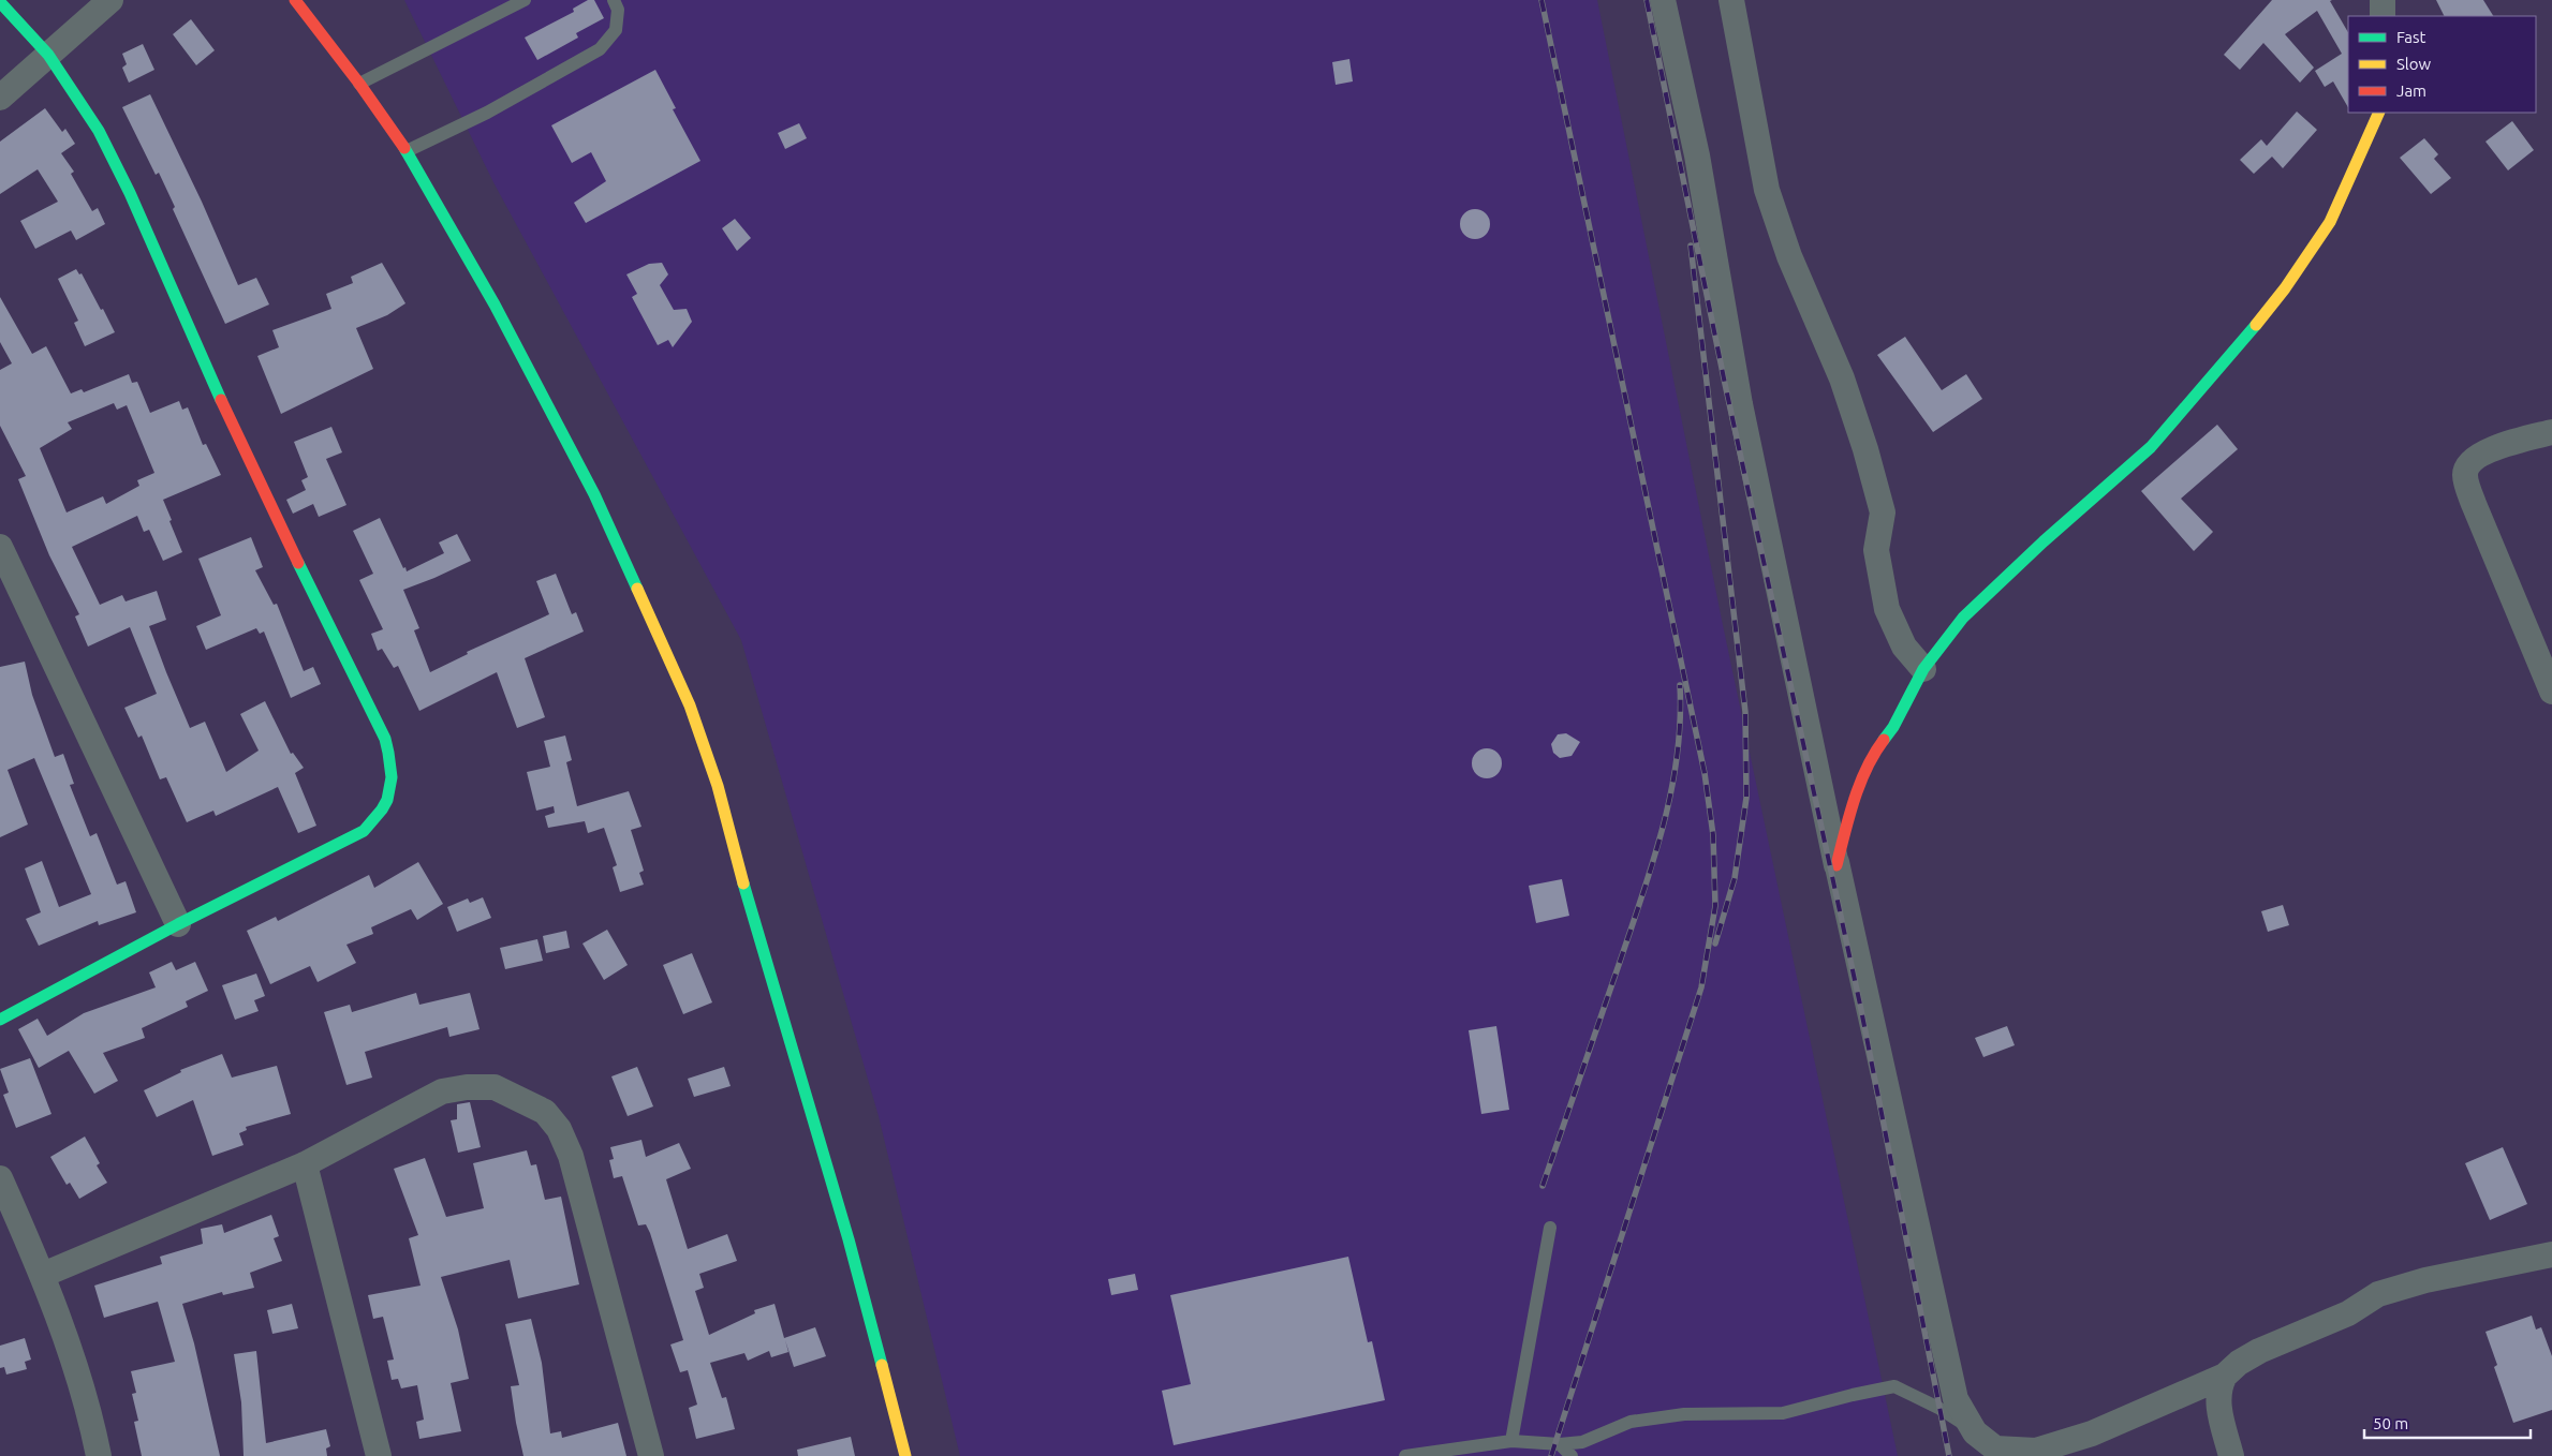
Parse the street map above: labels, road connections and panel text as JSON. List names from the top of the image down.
{
  "legend": ["Fast", "Slow", "Jam"],
  "scale_bar": "50 m"
}
